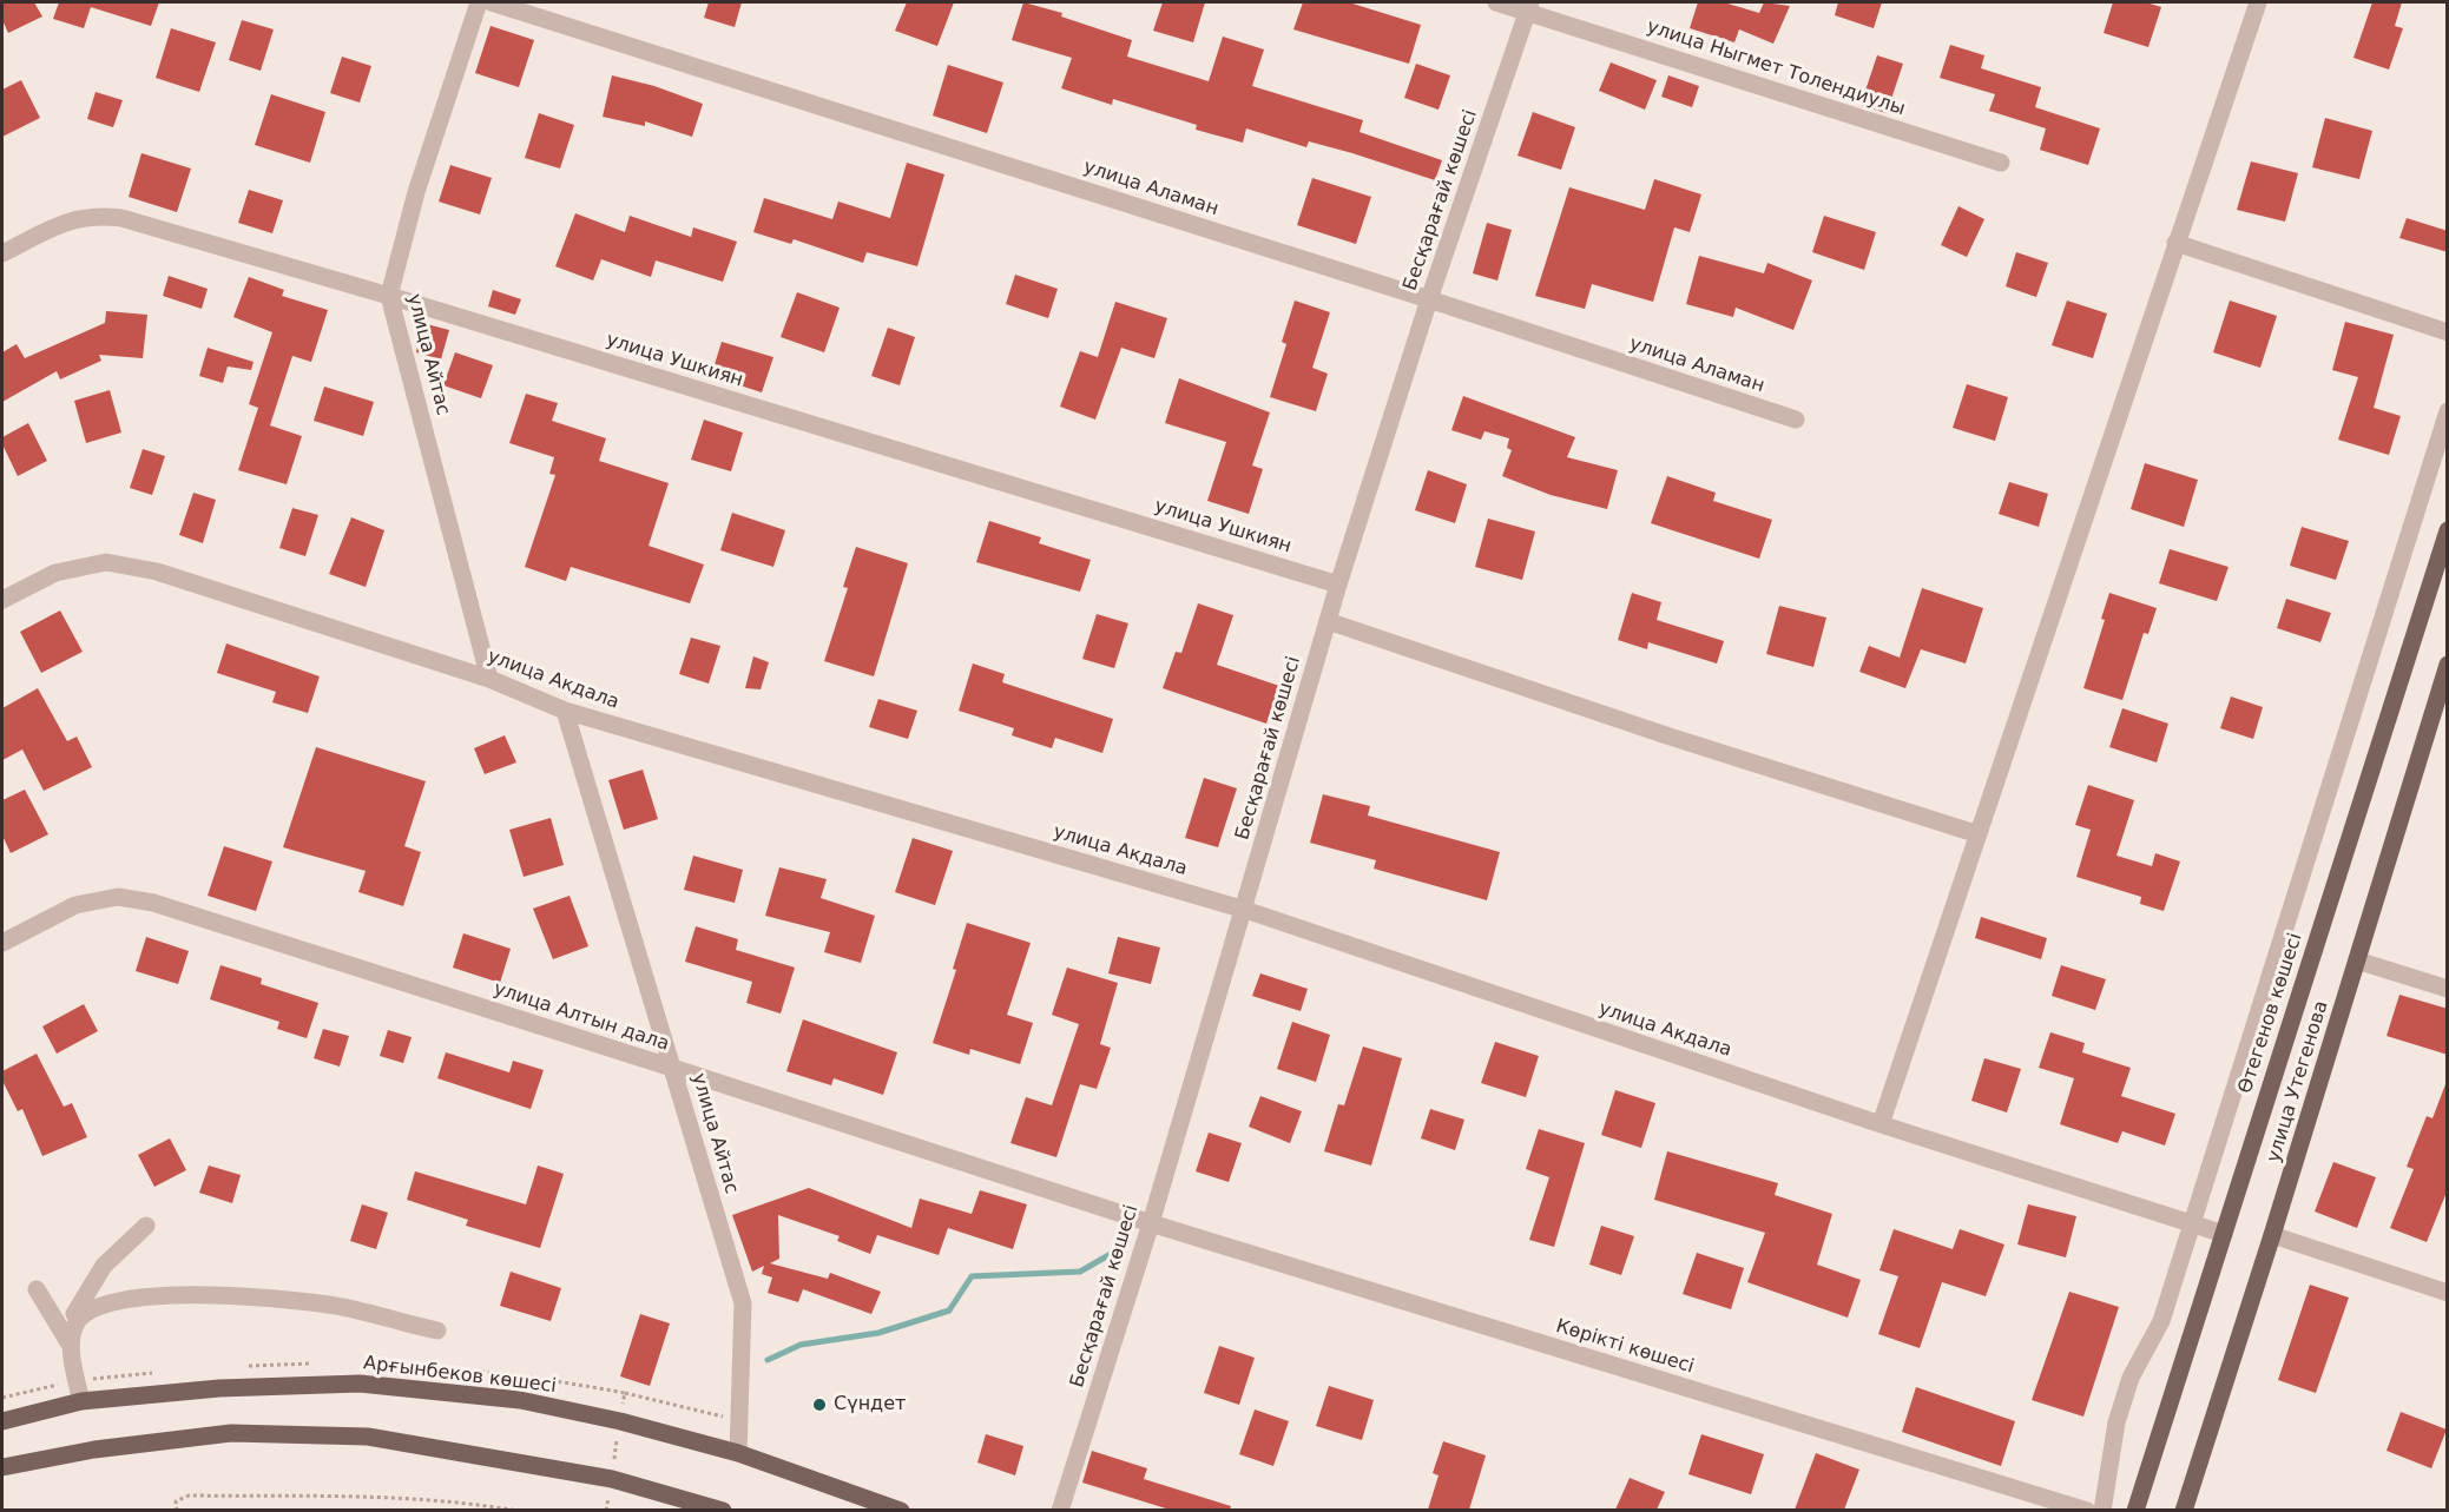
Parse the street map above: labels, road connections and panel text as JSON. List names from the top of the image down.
{
  "streets": {
    "main road": ["Өтегенов көшесі", "улица Утегенова", "Арғынбеков көшесі"],
    "street": [
      "улица Ныгмет Толендиулы",
      "улица Аламан",
      "Бесқарағай көшесі",
      "улица Айтас",
      "улица Ушкиян",
      "улица Акдала",
      "улица Алтын дала",
      "Көрікті көшесі"
    ]
  },
  "crossings": [
    ["улица Ныгмет Толендиулы", "Бесқарағай көшесі"],
    ["улица Аламан", "Бесқарағай көшесі"],
    ["Бесқарағай көшесі", "улица Ушкиян"],
    ["Бесқарағай көшесі", "улица Акдала"],
    ["Бесқарағай көшесі", "улица Алтын дала"],
    ["Бесқарағай көшесі", "Көрікті көшесі"],
    ["улица Айтас", "улица Ушкиян"],
    ["улица Айтас", "улица Акдала"],
    ["улица Айтас", "улица Алтын дала"],
    ["улица Айтас", "Арғынбеков көшесі"],
    ["улица Акдала", "Өтегенов көшесі"],
    ["улица Алтын дала", "Көрікті көшесі"]
  ],
  "places": ["Сүндет"]
}
